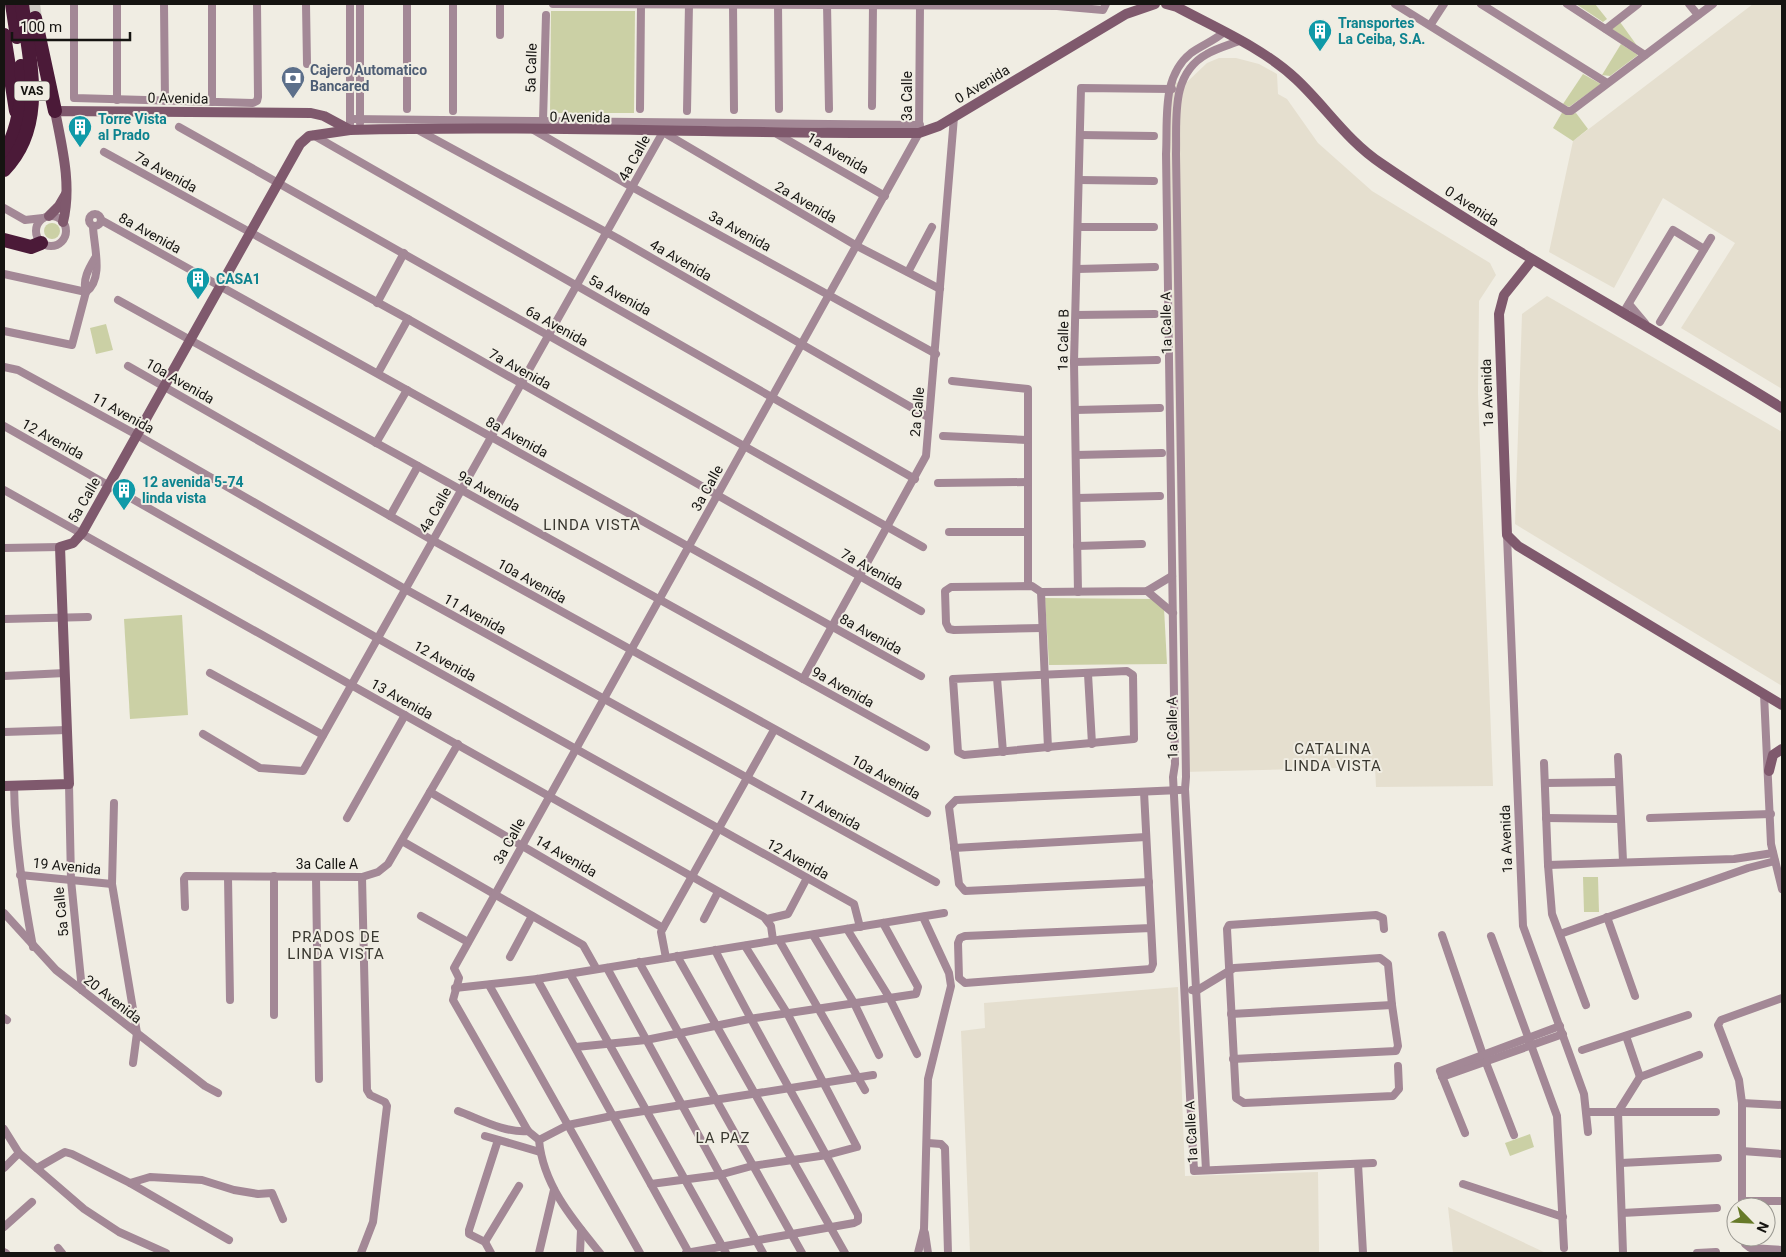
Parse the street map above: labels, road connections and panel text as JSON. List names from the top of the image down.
{
  "streets": {
    "highway": ["VAS"],
    "street": [
      "5a Calle",
      "0 Avenida",
      "3a Calle",
      "1a Avenida",
      "4a Calle",
      "7a Avenida",
      "2a Avenida",
      "3a Avenida",
      "8a Avenida",
      "4a Avenida",
      "5a Avenida",
      "1a Calle A",
      "6a Avenida",
      "1a Calle B",
      "10a Avenida",
      "2a Calle",
      "11 Avenida",
      "12 Avenida",
      "9a Avenida",
      "13 Avenida",
      "14 Avenida",
      "3a Calle A",
      "19 Avenida",
      "20 Avenida"
    ]
  },
  "crossings": [
    ["5a Calle", "0 Avenida"],
    ["5a Calle", "7a Avenida"],
    ["5a Calle", "8a Avenida"],
    ["5a Calle", "5a Avenida"],
    ["5a Calle", "6a Avenida"],
    ["5a Calle", "10a Avenida"],
    ["5a Calle", "11 Avenida"],
    ["5a Calle", "12 Avenida"],
    ["5a Calle", "9a Avenida"],
    ["5a Calle", "13 Avenida"],
    ["5a Calle", "19 Avenida"],
    ["5a Calle", "20 Avenida"],
    ["0 Avenida", "3a Calle"],
    ["0 Avenida", "1a Avenida"],
    ["0 Avenida", "4a Calle"],
    ["0 Avenida", "2a Avenida"],
    ["0 Avenida", "3a Avenida"],
    ["0 Avenida", "4a Avenida"],
    ["0 Avenida", "1a Calle A"],
    ["0 Avenida", "2a Calle"],
    ["3a Calle", "1a Avenida"],
    ["3a Calle", "7a Avenida"],
    ["3a Calle", "2a Avenida"],
    ["3a Calle", "3a Avenida"],
    ["3a Calle", "8a Avenida"],
    ["3a Calle", "4a Avenida"],
    ["3a Calle", "5a Avenida"],
    ["3a Calle", "6a Avenida"],
    ["3a Calle", "10a Avenida"],
    ["3a Calle", "11 Avenida"],
    ["3a Calle", "12 Avenida"],
    ["3a Calle", "9a Avenida"],
    ["3a Calle", "13 Avenida"],
    ["3a Calle", "14 Avenida"],
    ["4a Calle", "7a Avenida"],
    ["4a Calle", "2a Avenida"],
    ["4a Calle", "3a Avenida"],
    ["4a Calle", "8a Avenida"],
    ["4a Calle", "4a Avenida"],
    ["4a Calle", "5a Avenida"],
    ["4a Calle", "6a Avenida"],
    ["4a Calle", "10a Avenida"],
    ["4a Calle", "11 Avenida"],
    ["4a Calle", "12 Avenida"],
    ["4a Calle", "9a Avenida"],
    ["4a Calle", "13 Avenida"],
    ["7a Avenida", "2a Calle"],
    ["2a Avenida", "2a Calle"],
    ["3a Avenida", "2a Calle"],
    ["8a Avenida", "2a Calle"],
    ["4a Avenida", "2a Calle"],
    ["5a Avenida", "2a Calle"],
    ["1a Calle A", "1a Calle B"],
    ["6a Avenida", "2a Calle"],
    ["2a Calle", "9a Avenida"],
    ["13 Avenida", "3a Calle A"],
    ["14 Avenida", "3a Calle A"]
  ],
  "districts": [
    "LINDA VISTA",
    "CATALINA LINDA VISTA",
    "PRADOS DE LINDA VISTA",
    "LA PAZ"
  ],
  "places": {
    "building": [
      "Transportes La Ceiba, S.A.",
      "Torre Vista al Prado",
      "CASA1",
      "12 avenida 5-74 linda vista"
    ],
    "bank": ["Cajero Automatico Bancared"]
  },
  "scale_bar": "100 m",
  "north": "bottom right"
}
